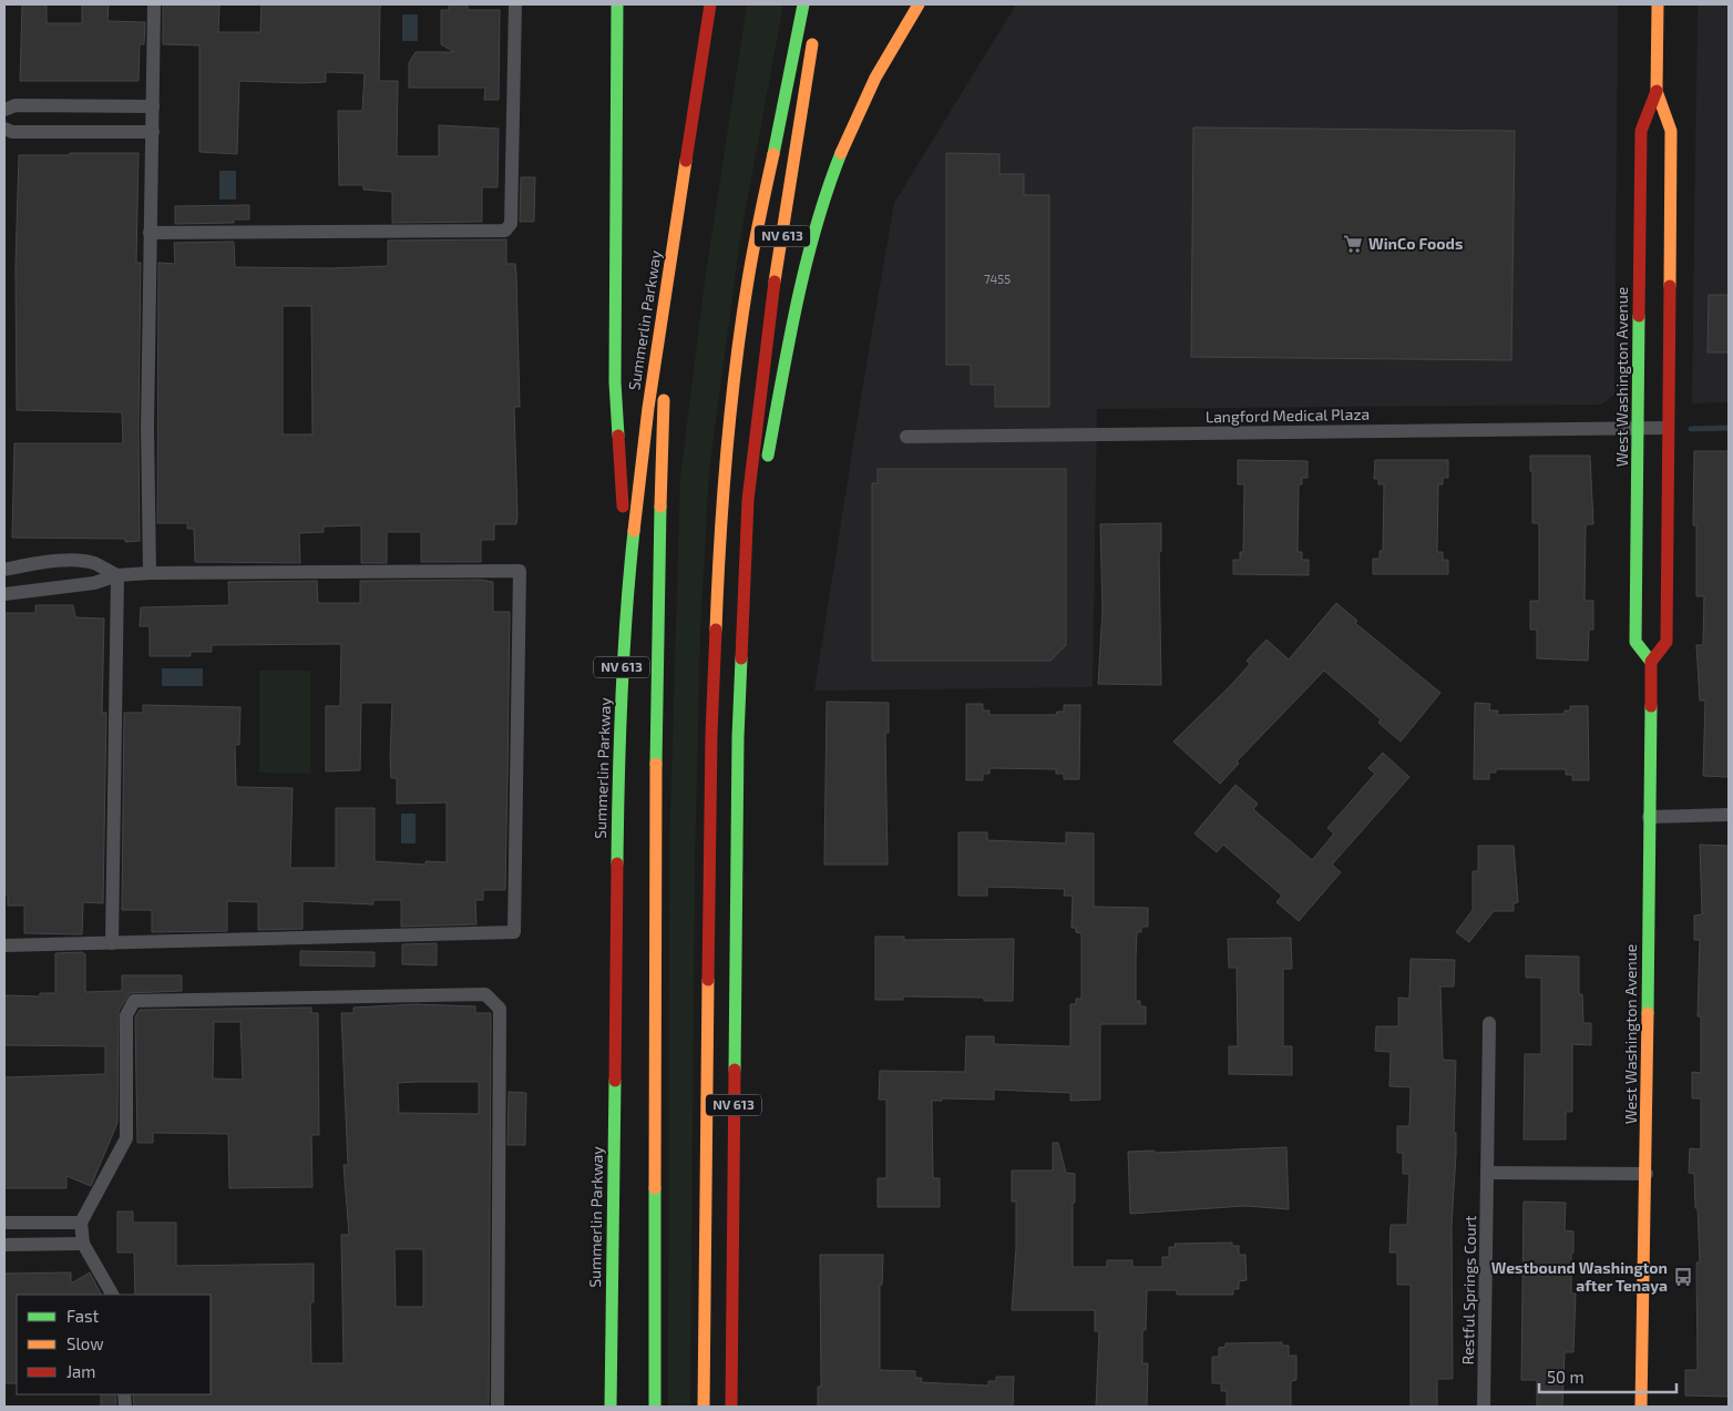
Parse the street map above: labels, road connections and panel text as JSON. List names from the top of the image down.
{
  "streets": {
    "main road": ["NV 613", "Summerlin Parkway", "West Washington Avenue"],
    "street": ["Langford Medical Plaza", "Restful Springs Court"]
  },
  "crossings": [
    ["West Washington Avenue", "Langford Medical Plaza"]
  ],
  "places": {
    "supermarket": ["WinCo Foods"],
    "bus stop": ["Westbound Washington after Tenaya"]
  },
  "house_numbers": ["7455"],
  "legend": ["Fast", "Slow", "Jam"],
  "scale_bar": "50 m"
}
